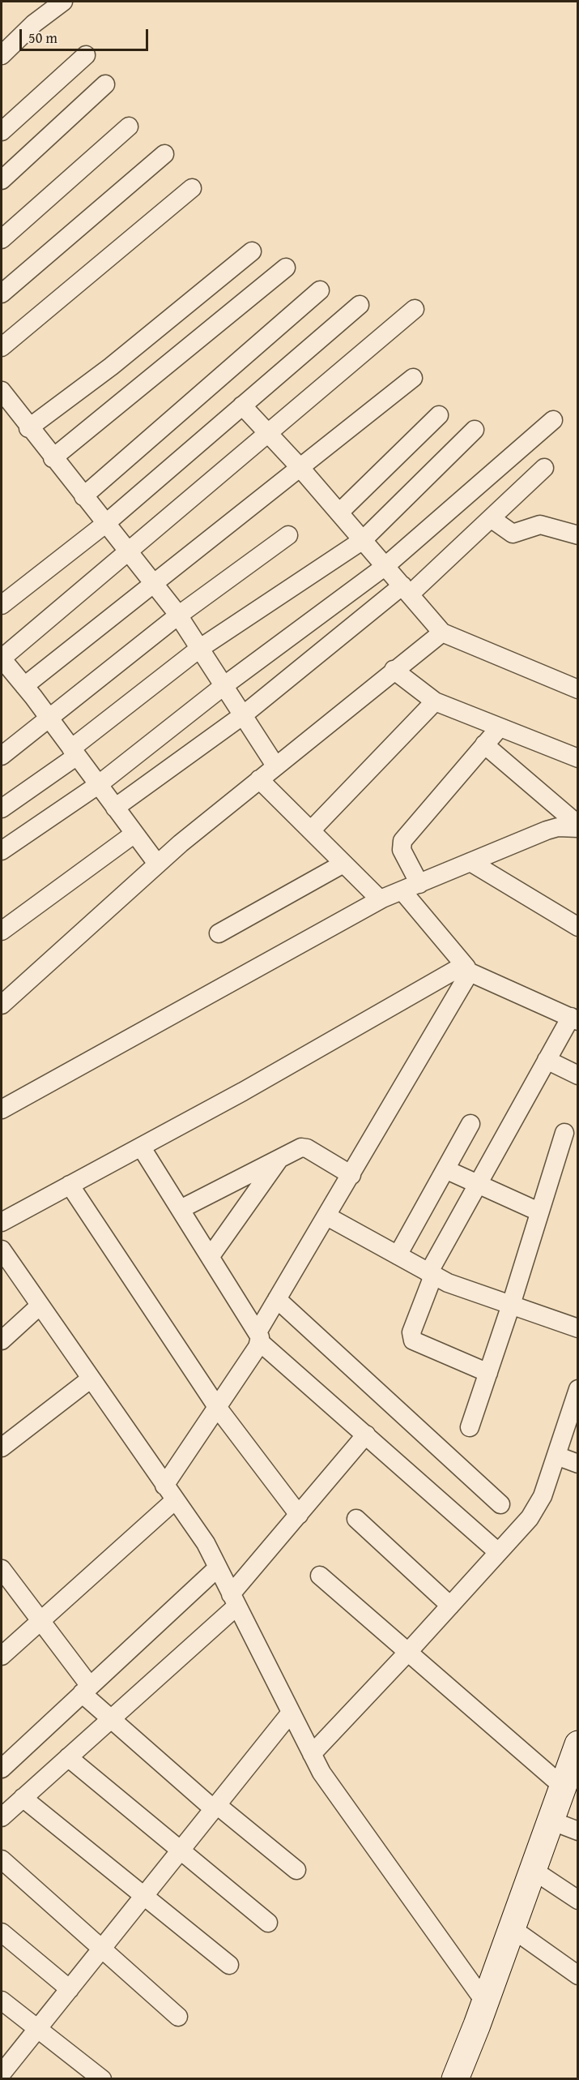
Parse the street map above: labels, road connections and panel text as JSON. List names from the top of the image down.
{
  "scale_bar": "50 m"
}
